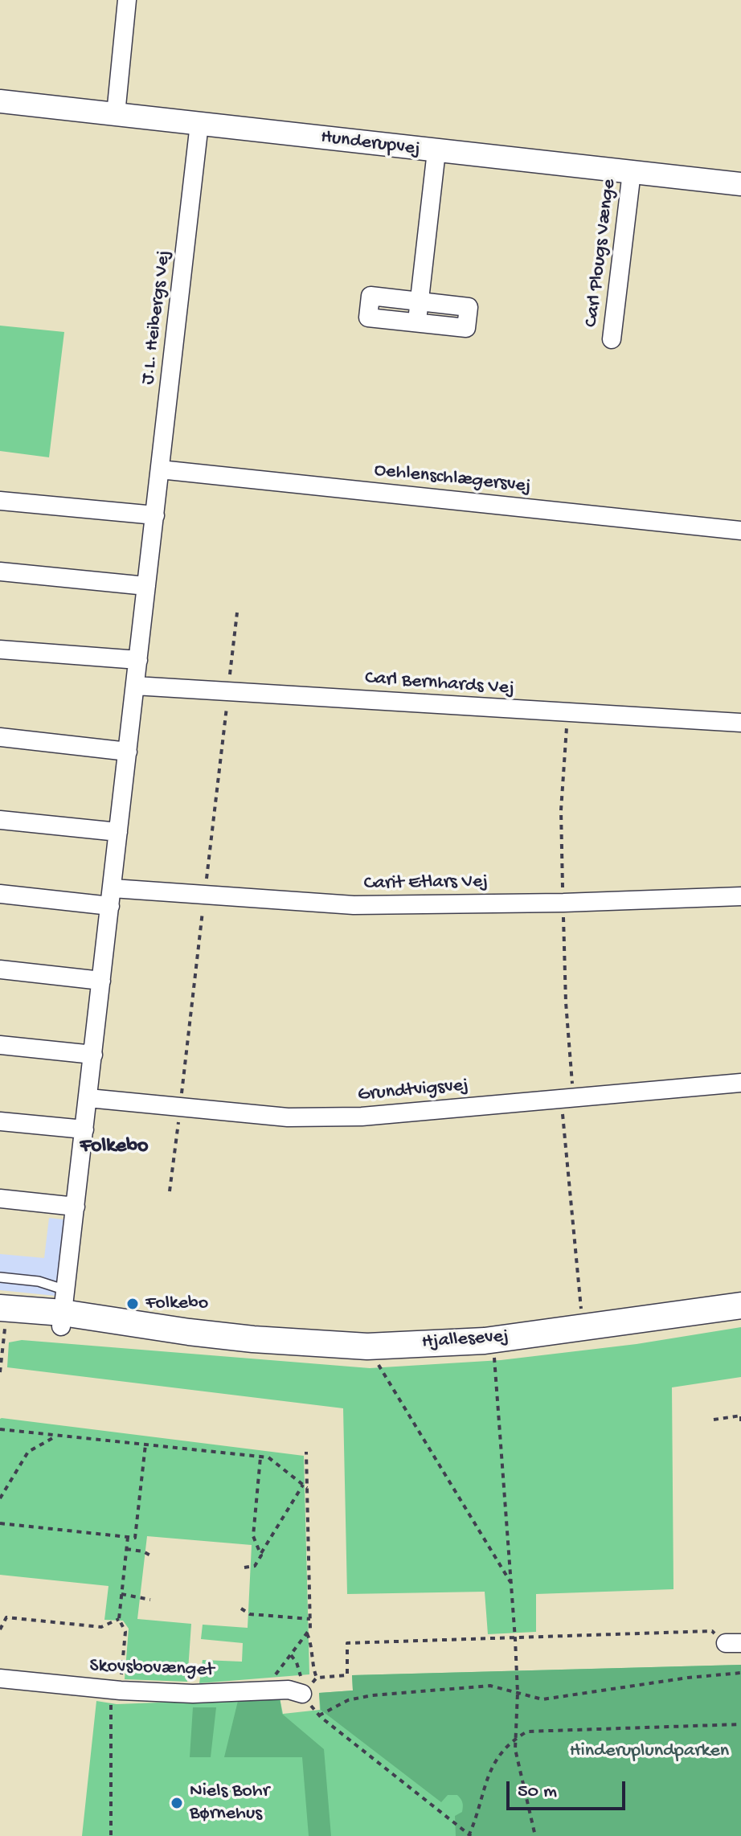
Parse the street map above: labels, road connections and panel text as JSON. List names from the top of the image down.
{
  "streets": {
    "main road": ["Hjallesevej"],
    "street": [
      "Hunderupvej",
      "Carl Plougs Vænge",
      "J.L. Heibergs Vej",
      "Oehlenschlægersvej",
      "Carl Bernhards Vej",
      "Carit Etlars Vej",
      "Grundtvigsvej",
      "Skovsbovænget"
    ]
  },
  "crossings": [
    ["Hunderupvej", "Carl Plougs Vænge"],
    ["Hunderupvej", "J.L. Heibergs Vej"],
    ["J.L. Heibergs Vej", "Oehlenschlægersvej"],
    ["J.L. Heibergs Vej", "Carl Bernhards Vej"],
    ["J.L. Heibergs Vej", "Carit Etlars Vej"],
    ["J.L. Heibergs Vej", "Grundtvigsvej"],
    ["J.L. Heibergs Vej", "Hjallesevej"]
  ],
  "districts": ["Folkebo"],
  "parks": ["Hinderuplundparken"],
  "places": ["Folkebo", "Niels Bohr Børnehus"],
  "scale_bar": "50 m"
}
